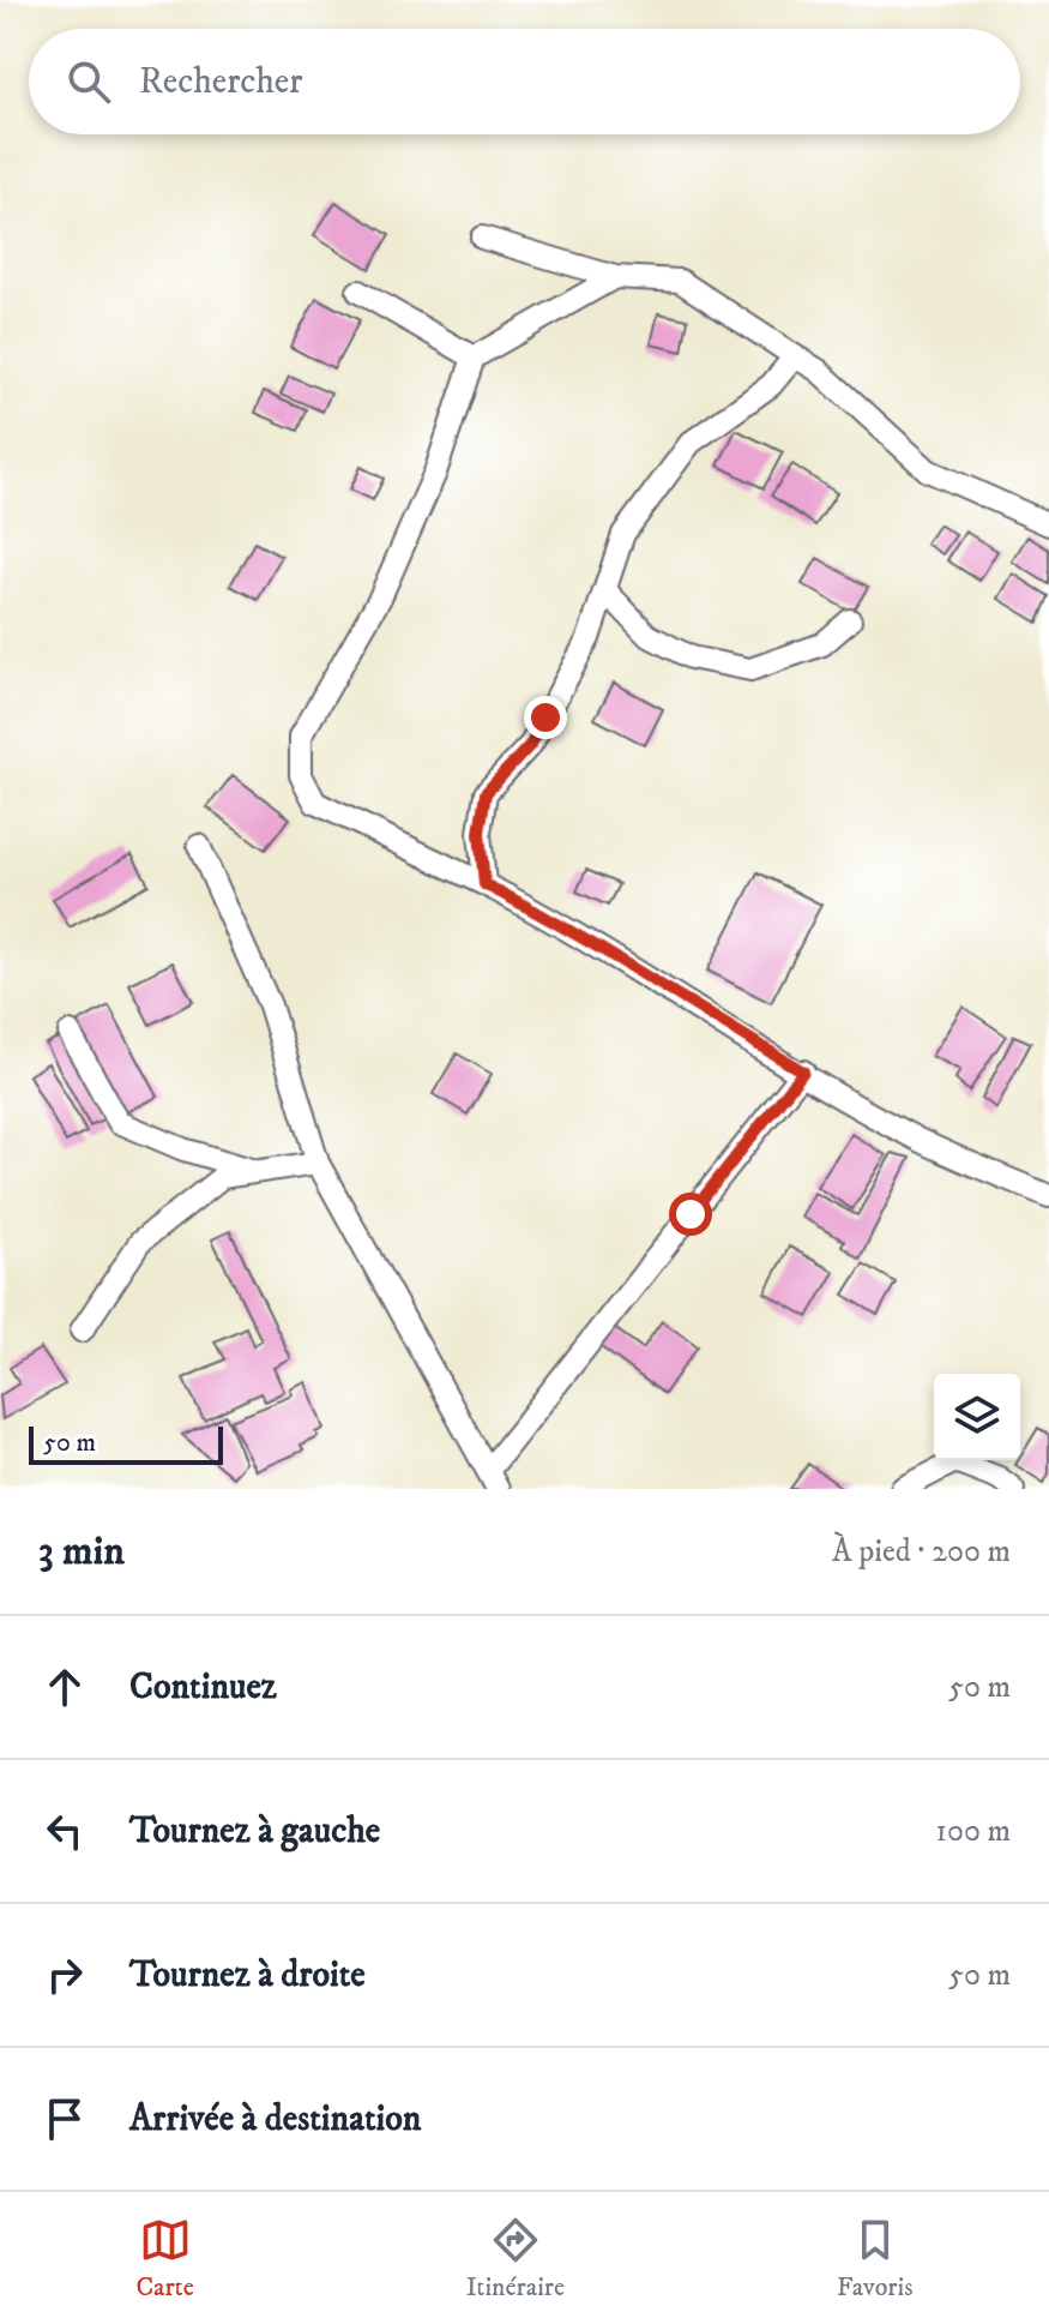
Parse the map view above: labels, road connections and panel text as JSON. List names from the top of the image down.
{
  "scale_bar": "50 m",
  "page": {
    "search": "Rechercher",
    "scale": "50 m",
    "heading": ["3 min", "À pied · 200 m"],
    "list": [
      ["Continuez", "50 m"],
      ["Tournez à gauche", "100 m"],
      ["Tournez à droite", "50 m"],
      "Arrivée à destination"
    ],
    "nav": ["Carte", "Itinéraire", "Favoris"]
  }
}
